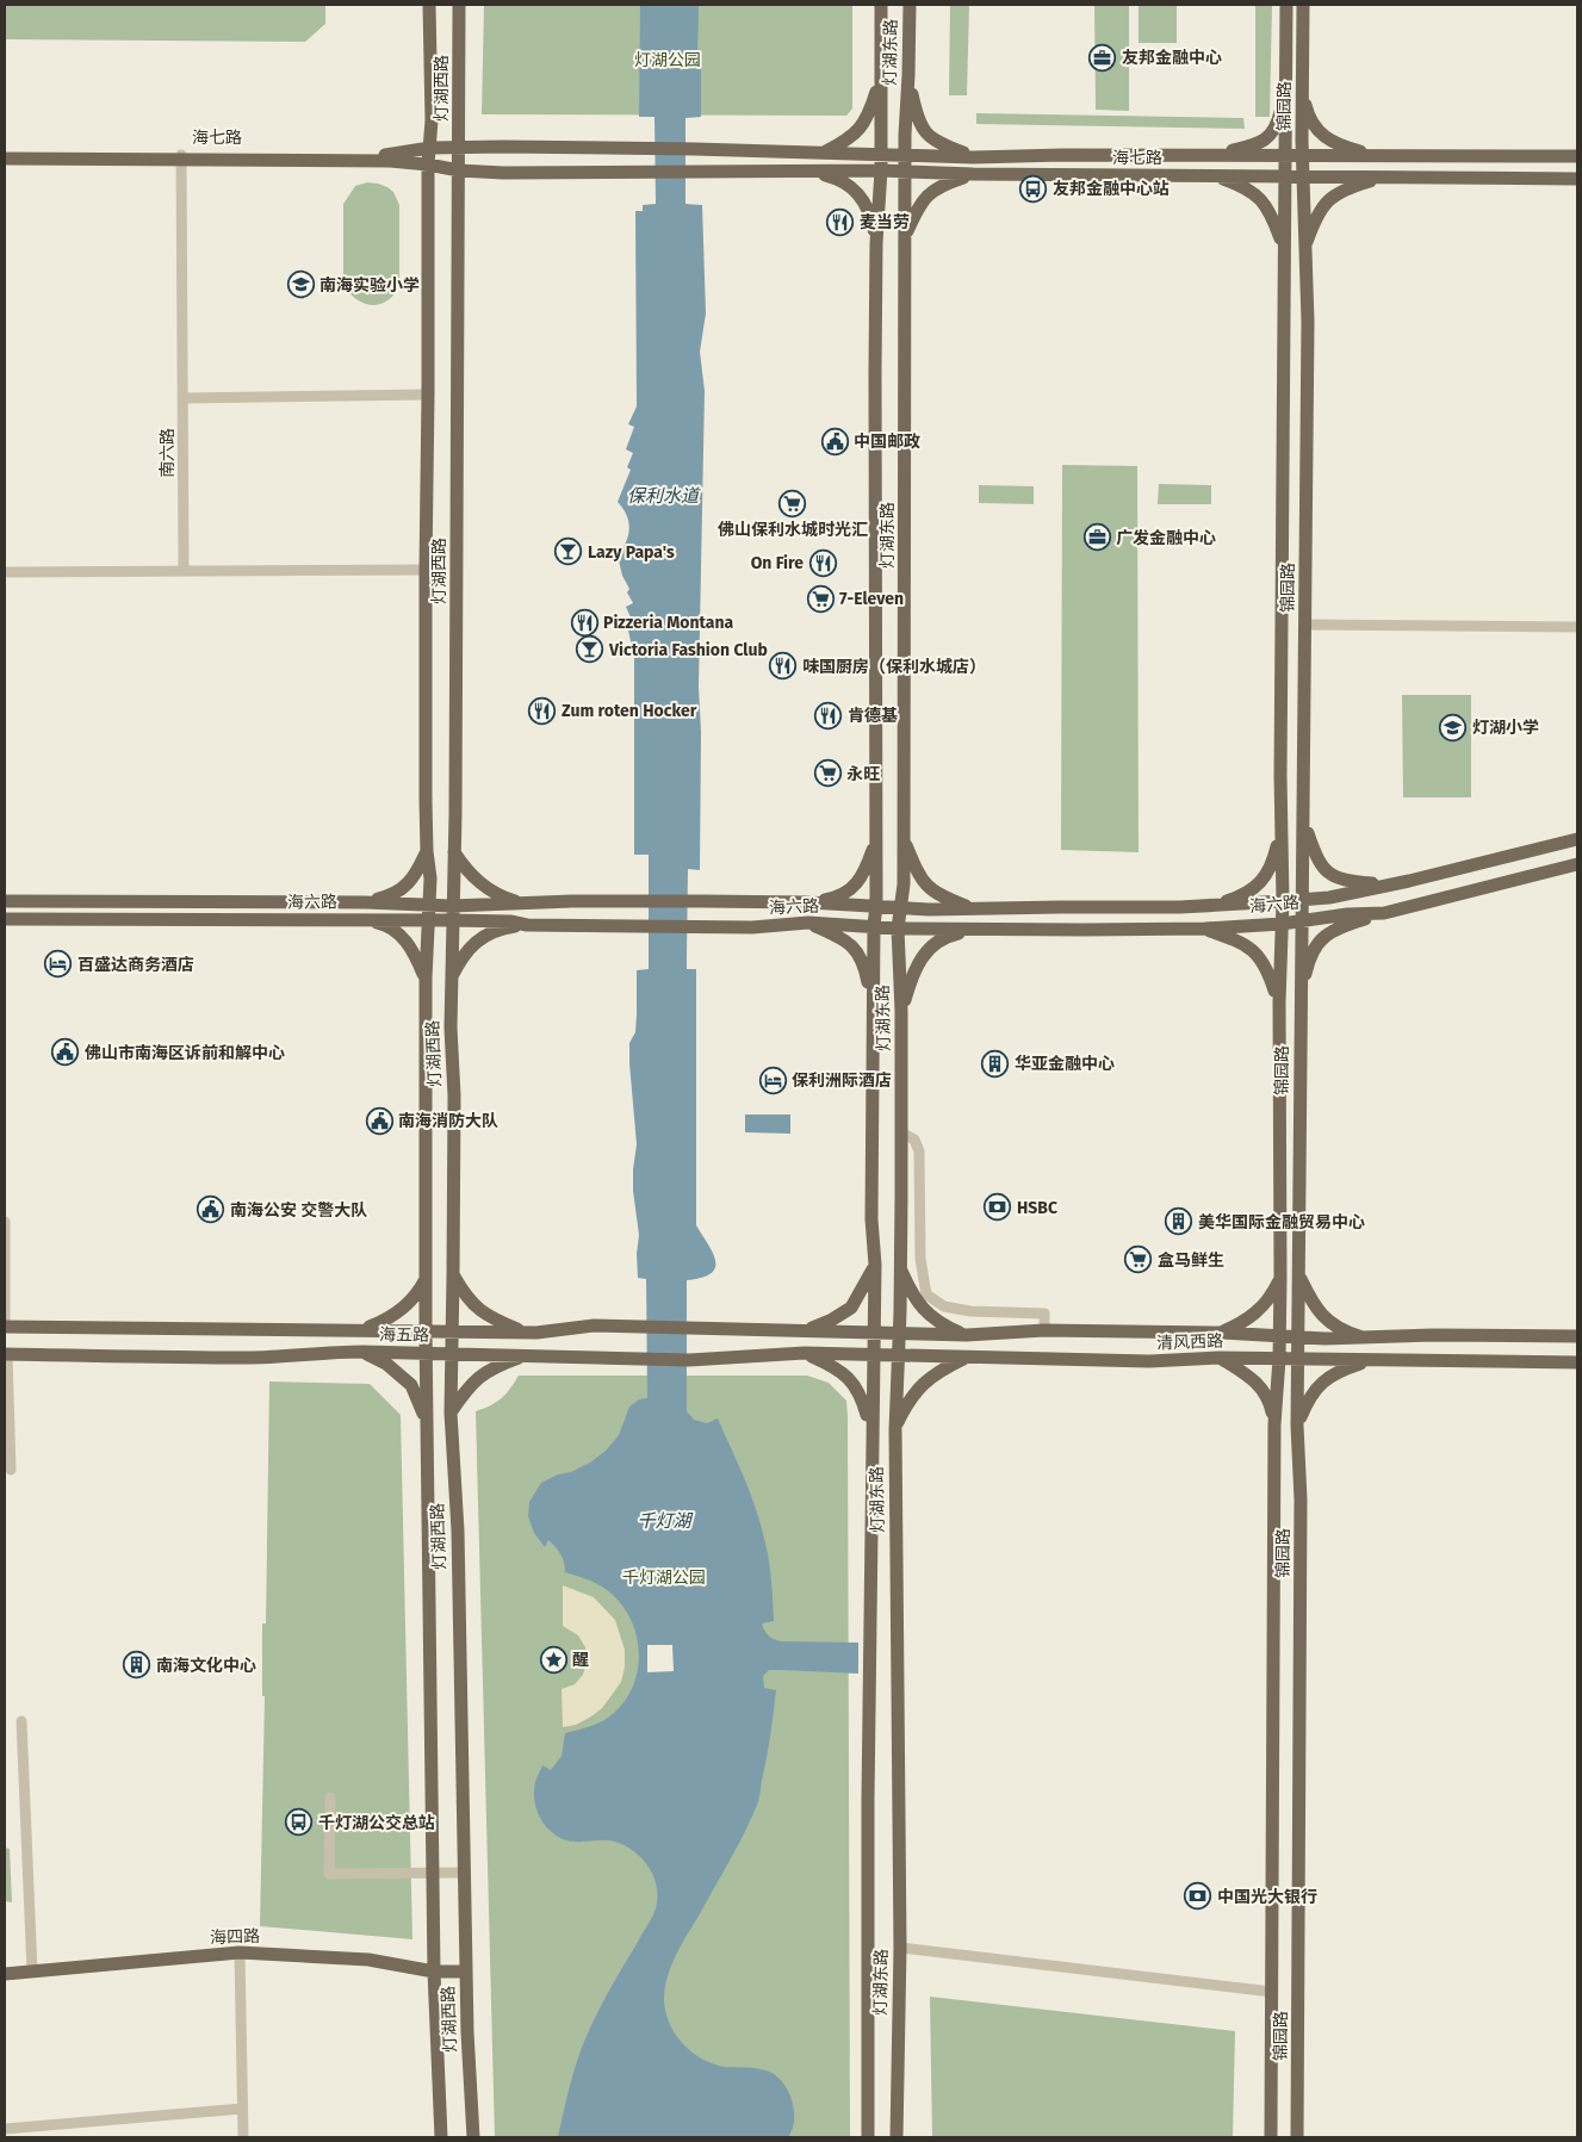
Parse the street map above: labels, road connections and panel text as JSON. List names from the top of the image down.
{
  "streets": {
    "main road": [
      "灯湖东路",
      "灯湖西路",
      "锦园路",
      "海七路",
      "海六路",
      "海五路",
      "清风西路",
      "海四路"
    ],
    "street": ["南六路"]
  },
  "crossings": [
    ["灯湖东路", "海七路"],
    ["灯湖东路", "海六路"],
    ["灯湖东路", "清风西路"],
    ["灯湖西路", "海七路"],
    ["灯湖西路", "海六路"],
    ["灯湖西路", "海五路"],
    ["灯湖西路", "清风西路"],
    ["灯湖西路", "海四路"],
    ["锦园路", "海七路"],
    ["锦园路", "海六路"],
    ["锦园路", "清风西路"],
    ["海七路", "南六路"],
    ["海五路", "清风西路"]
  ],
  "water": ["保利水道", "千灯湖"],
  "parks": ["灯湖公园", "千灯湖公园"],
  "places": {
    "office": ["友邦金融中心", "广发金融中心"],
    "bus stop": ["友邦金融中心站", "千灯湖公交总站"],
    "restaurant": [
      "麦当劳",
      "On Fire",
      "Pizzeria Montana",
      "味国厨房（保利水城店）",
      "Zum roten Hocker",
      "肯德基"
    ],
    "school or university": ["南海实验小学", "灯湖小学"],
    "public building": [
      "中国邮政",
      "佛山市南海区诉前和解中心",
      "南海消防大队",
      "南海公安 交警大队"
    ],
    "supermarket": [
      "佛山保利水城时光汇",
      "7-Eleven",
      "永旺",
      "盒马鲜生"
    ],
    "bar": ["Lazy Papa's", "Victoria Fashion Club"],
    "hotel": ["百盛达商务酒店", "保利洲际酒店"],
    "building": ["华亚金融中心", "美华国际金融贸易中心", "南海文化中心"],
    "bank": ["HSBC", "中国光大银行"],
    "place": ["醒"]
  }
}
